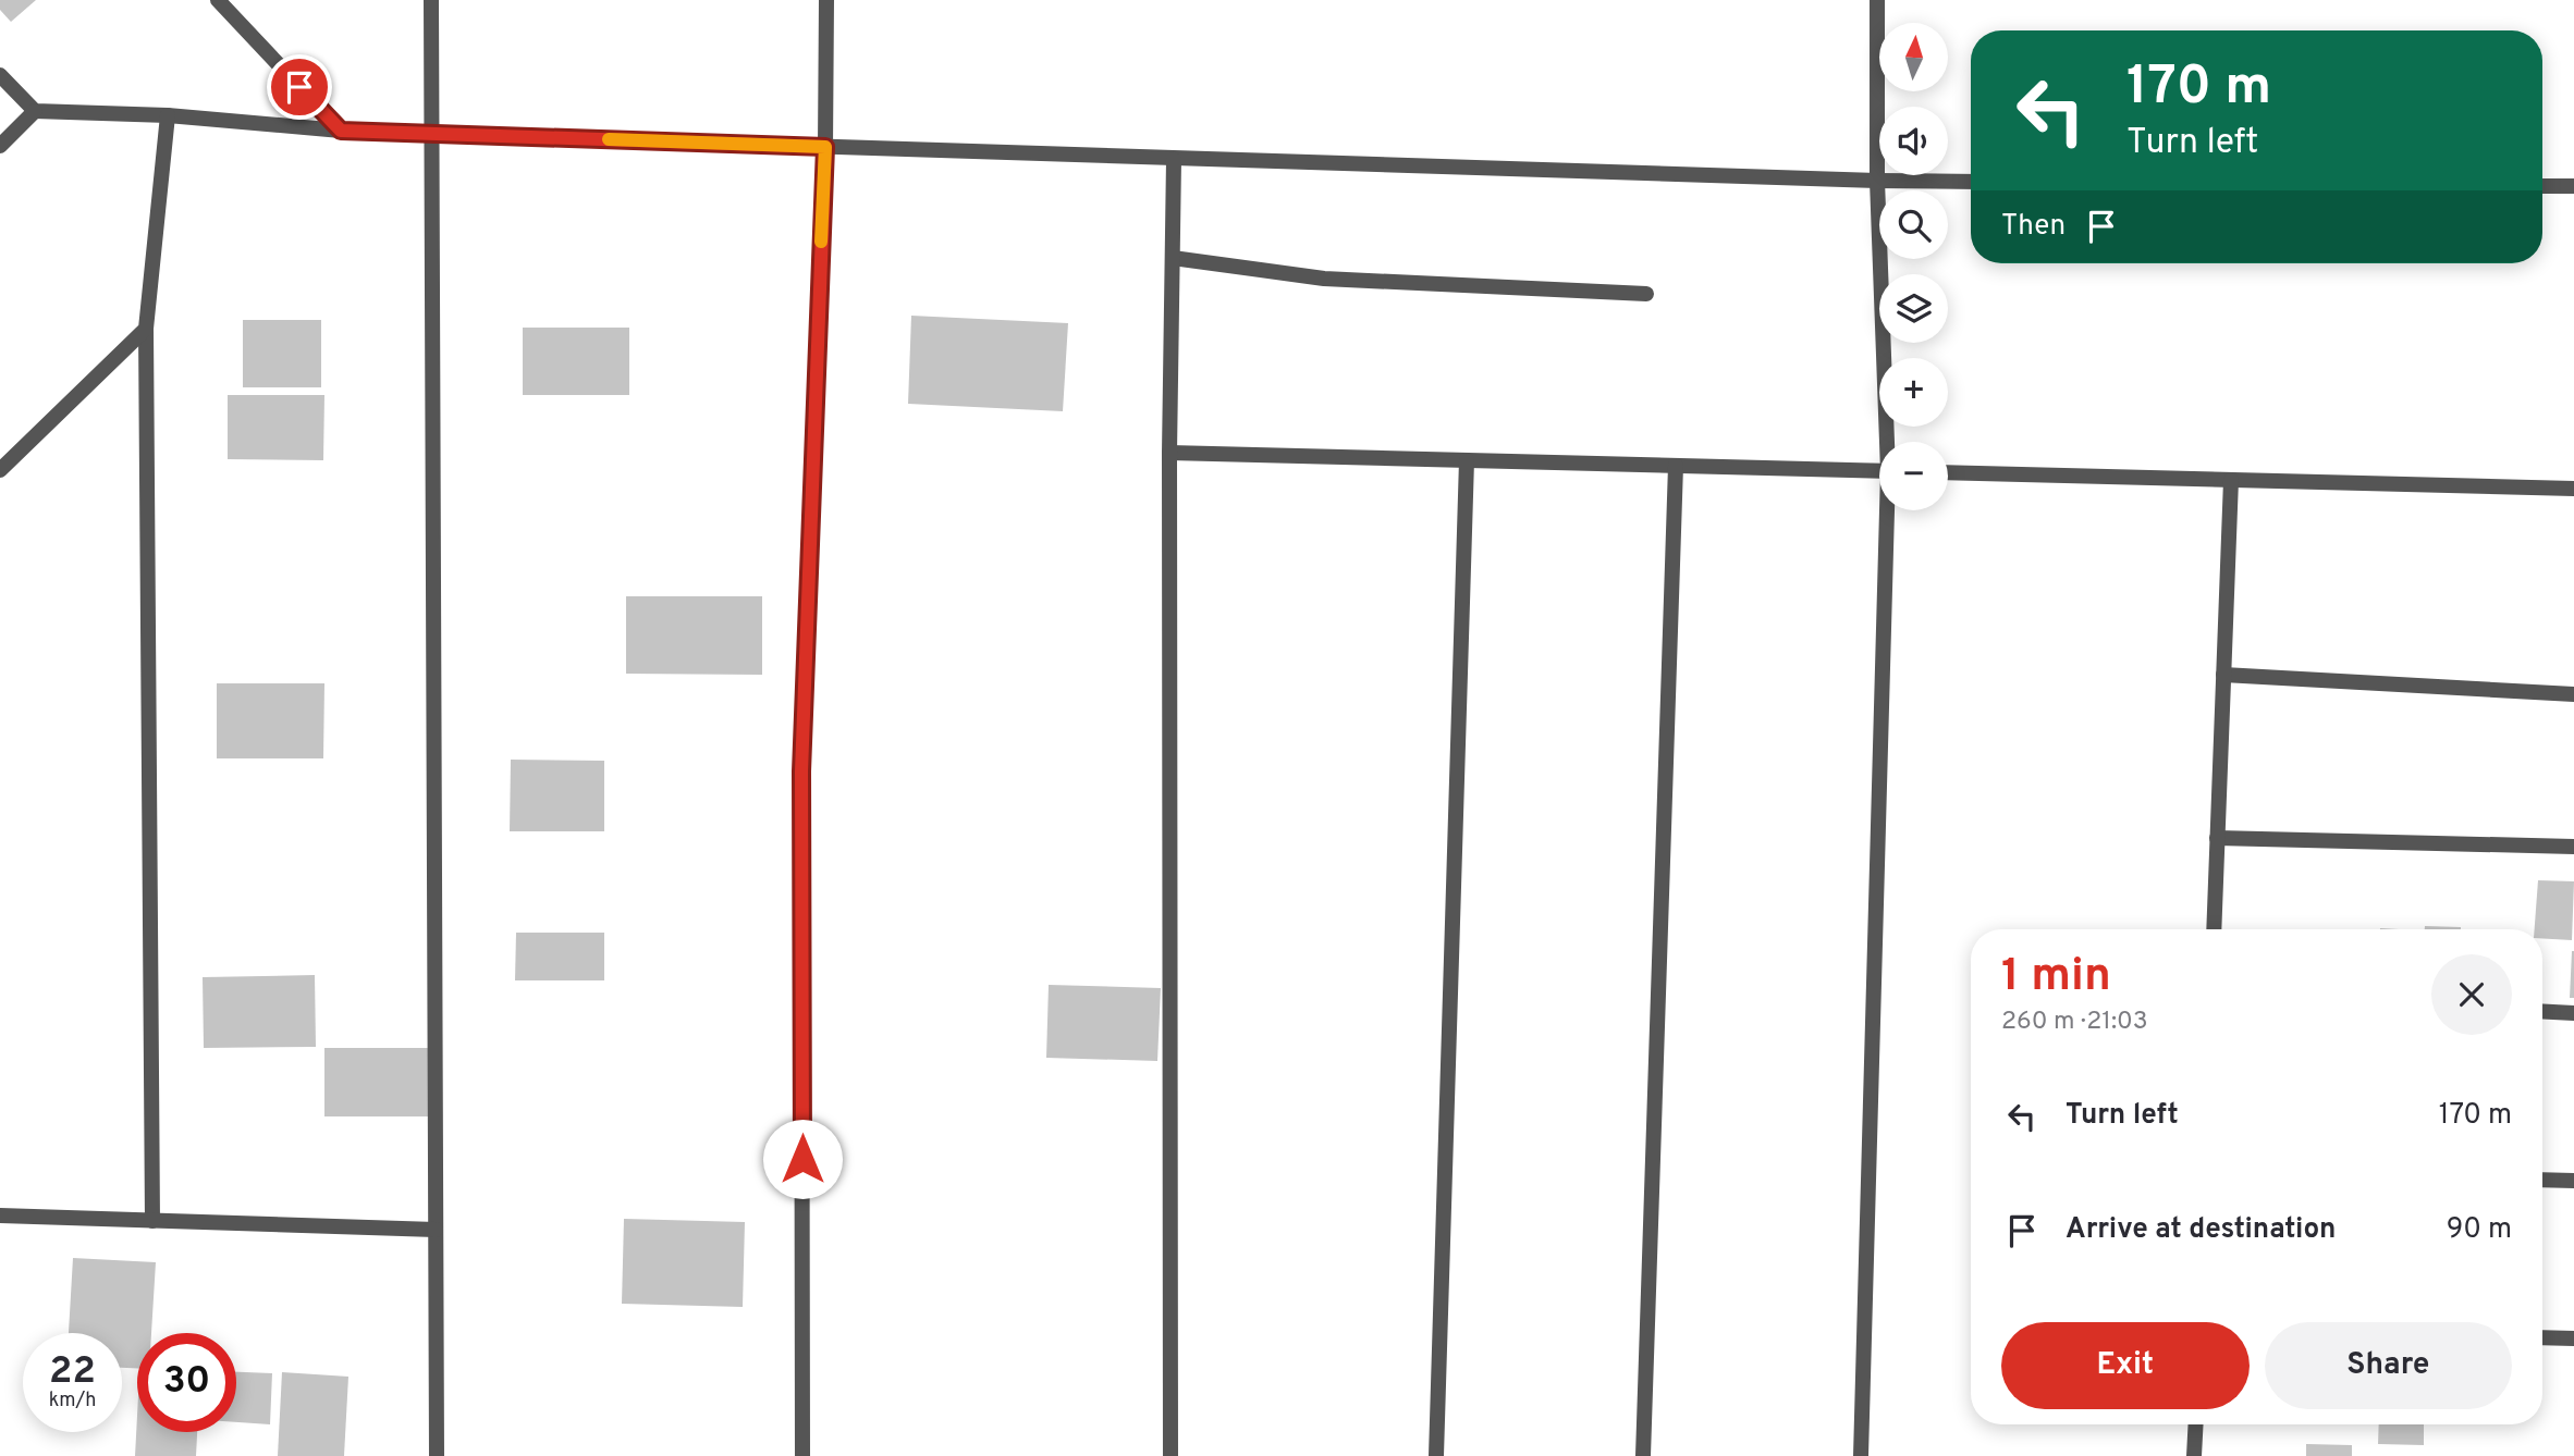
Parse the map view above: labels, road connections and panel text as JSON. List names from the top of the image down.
{
  "north": "top",
  "page": {
    "map_buttons": ["+", "−"],
    "turn": ["170 m", "Turn left"],
    "then": "Then",
    "heading": ["1 min", "260 m · 21:03"],
    "list": [
      {
        "name": "Turn left",
        "value": "170 m"
      },
      {
        "name": "Arrive at destination",
        "value": "90 m"
      }
    ],
    "buttons": ["Exit", "Share"],
    "speed": "22 km/h",
    "limit": "30"
  }
}
